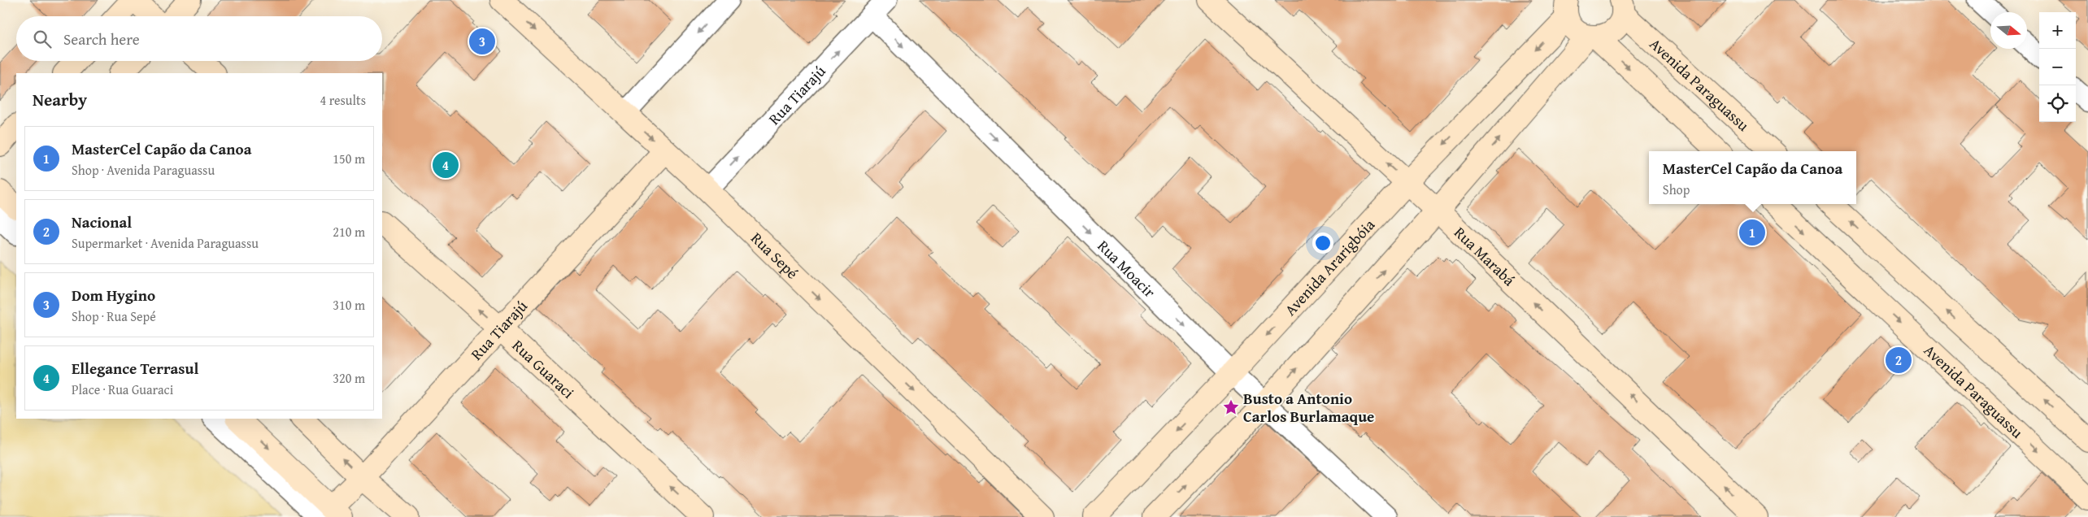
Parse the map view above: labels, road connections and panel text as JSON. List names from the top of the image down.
{
  "streets": {
    "street": [
      "Avenida Paraguassu",
      "Rua Tiarajú",
      "Rua Sepé",
      "Rua Marabá",
      "Avenida Ararigbóia",
      "Rua Moacir",
      "Rua Guaraci"
    ]
  },
  "crossings": [
    ["Rua Tiarajú", "Rua Sepé"],
    ["Rua Tiarajú", "Rua Moacir"],
    ["Rua Tiarajú", "Rua Guaraci"],
    ["Rua Marabá", "Avenida Ararigbóia"],
    ["Avenida Ararigbóia", "Rua Moacir"]
  ],
  "one_way": [
    "Rua Sepé",
    "Rua Marabá",
    "Rua Moacir",
    "Rua Guaraci"
  ],
  "places": {
    "place": ["Busto a Antonio Carlos Burlamaque"]
  },
  "north": "right",
  "page": {
    "map_buttons": ["+", "−"],
    "search": "Search here",
    "pins": [
      "3",
      "4",
      "1",
      "2"
    ],
    "heading": ["Nearby", "4 results"],
    "list": [
      {
        "mark": "1",
        "name": "MasterCel Capão da Canoa",
        "note": "Shop · Avenida Paraguassu",
        "value": "150 m"
      },
      {
        "mark": "2",
        "name": "Nacional",
        "note": "Supermarket · Avenida Paraguassu",
        "value": "210 m"
      },
      {
        "mark": "3",
        "name": "Dom Hygino",
        "note": "Shop · Rua Sepé",
        "value": "310 m"
      },
      {
        "mark": "4",
        "name": "Ellegance Terrasul",
        "note": "Place · Rua Guaraci",
        "value": "320 m"
      }
    ],
    "popup": ["MasterCel Capão da Canoa", "Shop"]
  }
}
